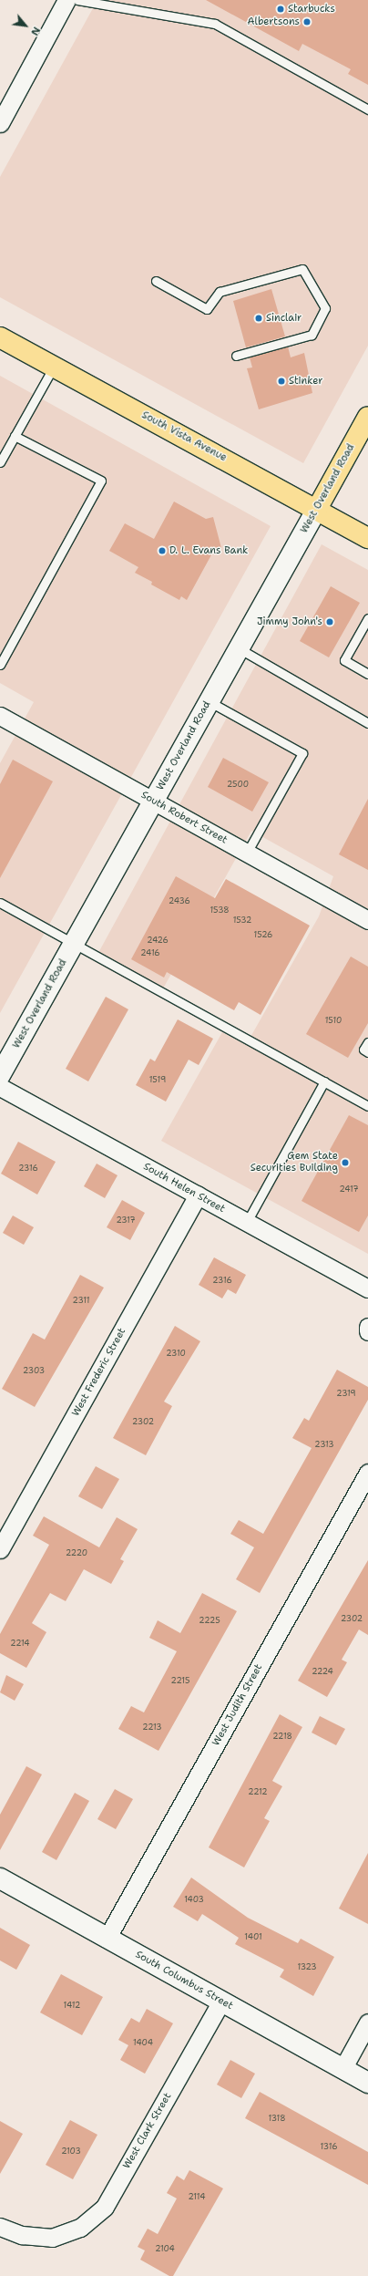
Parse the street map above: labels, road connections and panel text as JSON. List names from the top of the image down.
{
  "streets": {
    "main road": ["South Vista Avenue", "West Overland Road"],
    "street": [
      "South Robert Street",
      "South Helen Street",
      "West Frederic Street",
      "West Judith Street",
      "South Columbus Street",
      "West Clark Street"
    ]
  },
  "crossings": [
    ["South Vista Avenue", "West Overland Road"],
    ["West Overland Road", "South Robert Street"],
    ["South Helen Street", "West Frederic Street"],
    ["West Judith Street", "South Columbus Street"],
    ["South Columbus Street", "West Clark Street"]
  ],
  "places": [
    "Starbucks",
    "Albertsons",
    "Sinclair",
    "Stinker",
    "D. L. Evans Bank",
    "Jimmy John's",
    "Gem State Securities Building"
  ],
  "house_numbers": [
    "2500",
    "2436",
    "1538",
    "1532",
    "1526",
    "2426",
    "2416",
    "1510",
    "1519",
    "2316",
    "2417",
    "2317",
    "2316",
    "2311",
    "2310",
    "2303",
    "2319",
    "2302",
    "2313",
    "2220",
    "2302",
    "2225",
    "2214",
    "2224",
    "2215",
    "2213",
    "2218",
    "2212",
    "1403",
    "1401",
    "1323",
    "1412",
    "1404",
    "1318",
    "1316",
    "2103",
    "2114",
    "2104"
  ],
  "north": "bottom right"
}
